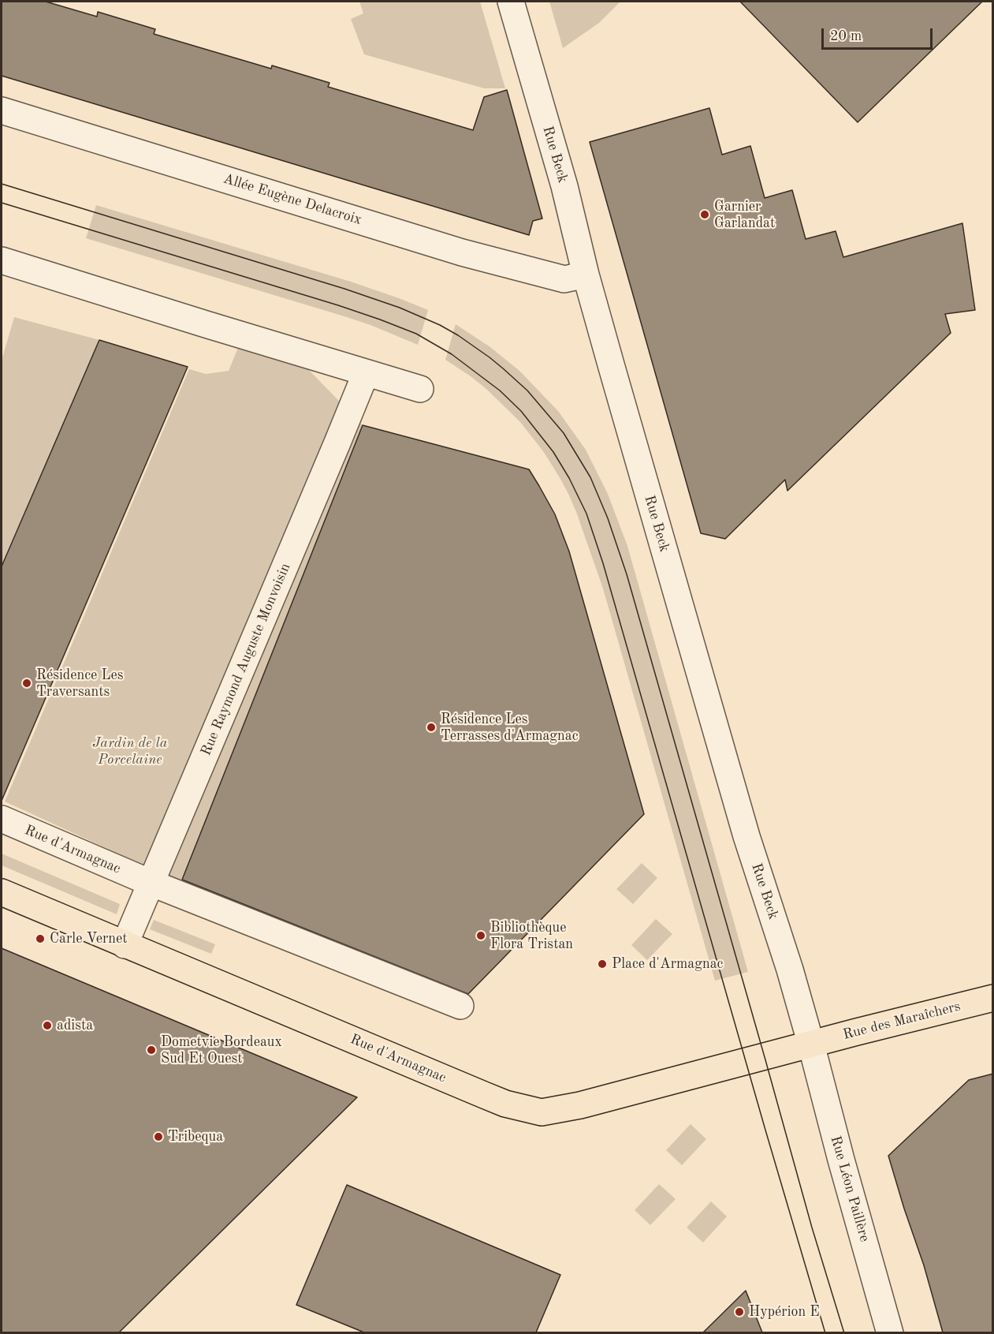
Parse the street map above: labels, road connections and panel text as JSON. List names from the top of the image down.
{
  "streets": {
    "main road": ["Rue d'Armagnac", "Rue des Maraîchers"],
    "street": [
      "Rue Beck",
      "Allée Eugène Delacroix",
      "Rue Raymond Auguste Monvoisin",
      "Rue Léon Paillère"
    ]
  },
  "crossings": [
    ["Rue Beck", "Allée Eugène Delacroix"],
    ["Rue Beck", "Rue d'Armagnac"],
    ["Rue Beck", "Rue des Maraîchers"],
    ["Rue Beck", "Rue Léon Paillère"],
    ["Rue Raymond Auguste Monvoisin", "Rue d'Armagnac"],
    ["Rue d'Armagnac", "Rue des Maraîchers"],
    ["Rue d'Armagnac", "Rue Léon Paillère"],
    ["Rue des Maraîchers", "Rue Léon Paillère"]
  ],
  "parks": ["Jardin de la Porcelaine"],
  "places": [
    "Garnier Garlandat",
    "Résidence Les Traversants",
    "Résidence Les Terrasses d'Armagnac",
    "Bibliothèque Flora Tristan",
    "Carle Vernet",
    "Place d'Armagnac",
    "adista",
    "Dometvie Bordeaux Sud Et Ouest",
    "Tribequa",
    "Hypérion E"
  ],
  "scale_bar": "20 m"
}
